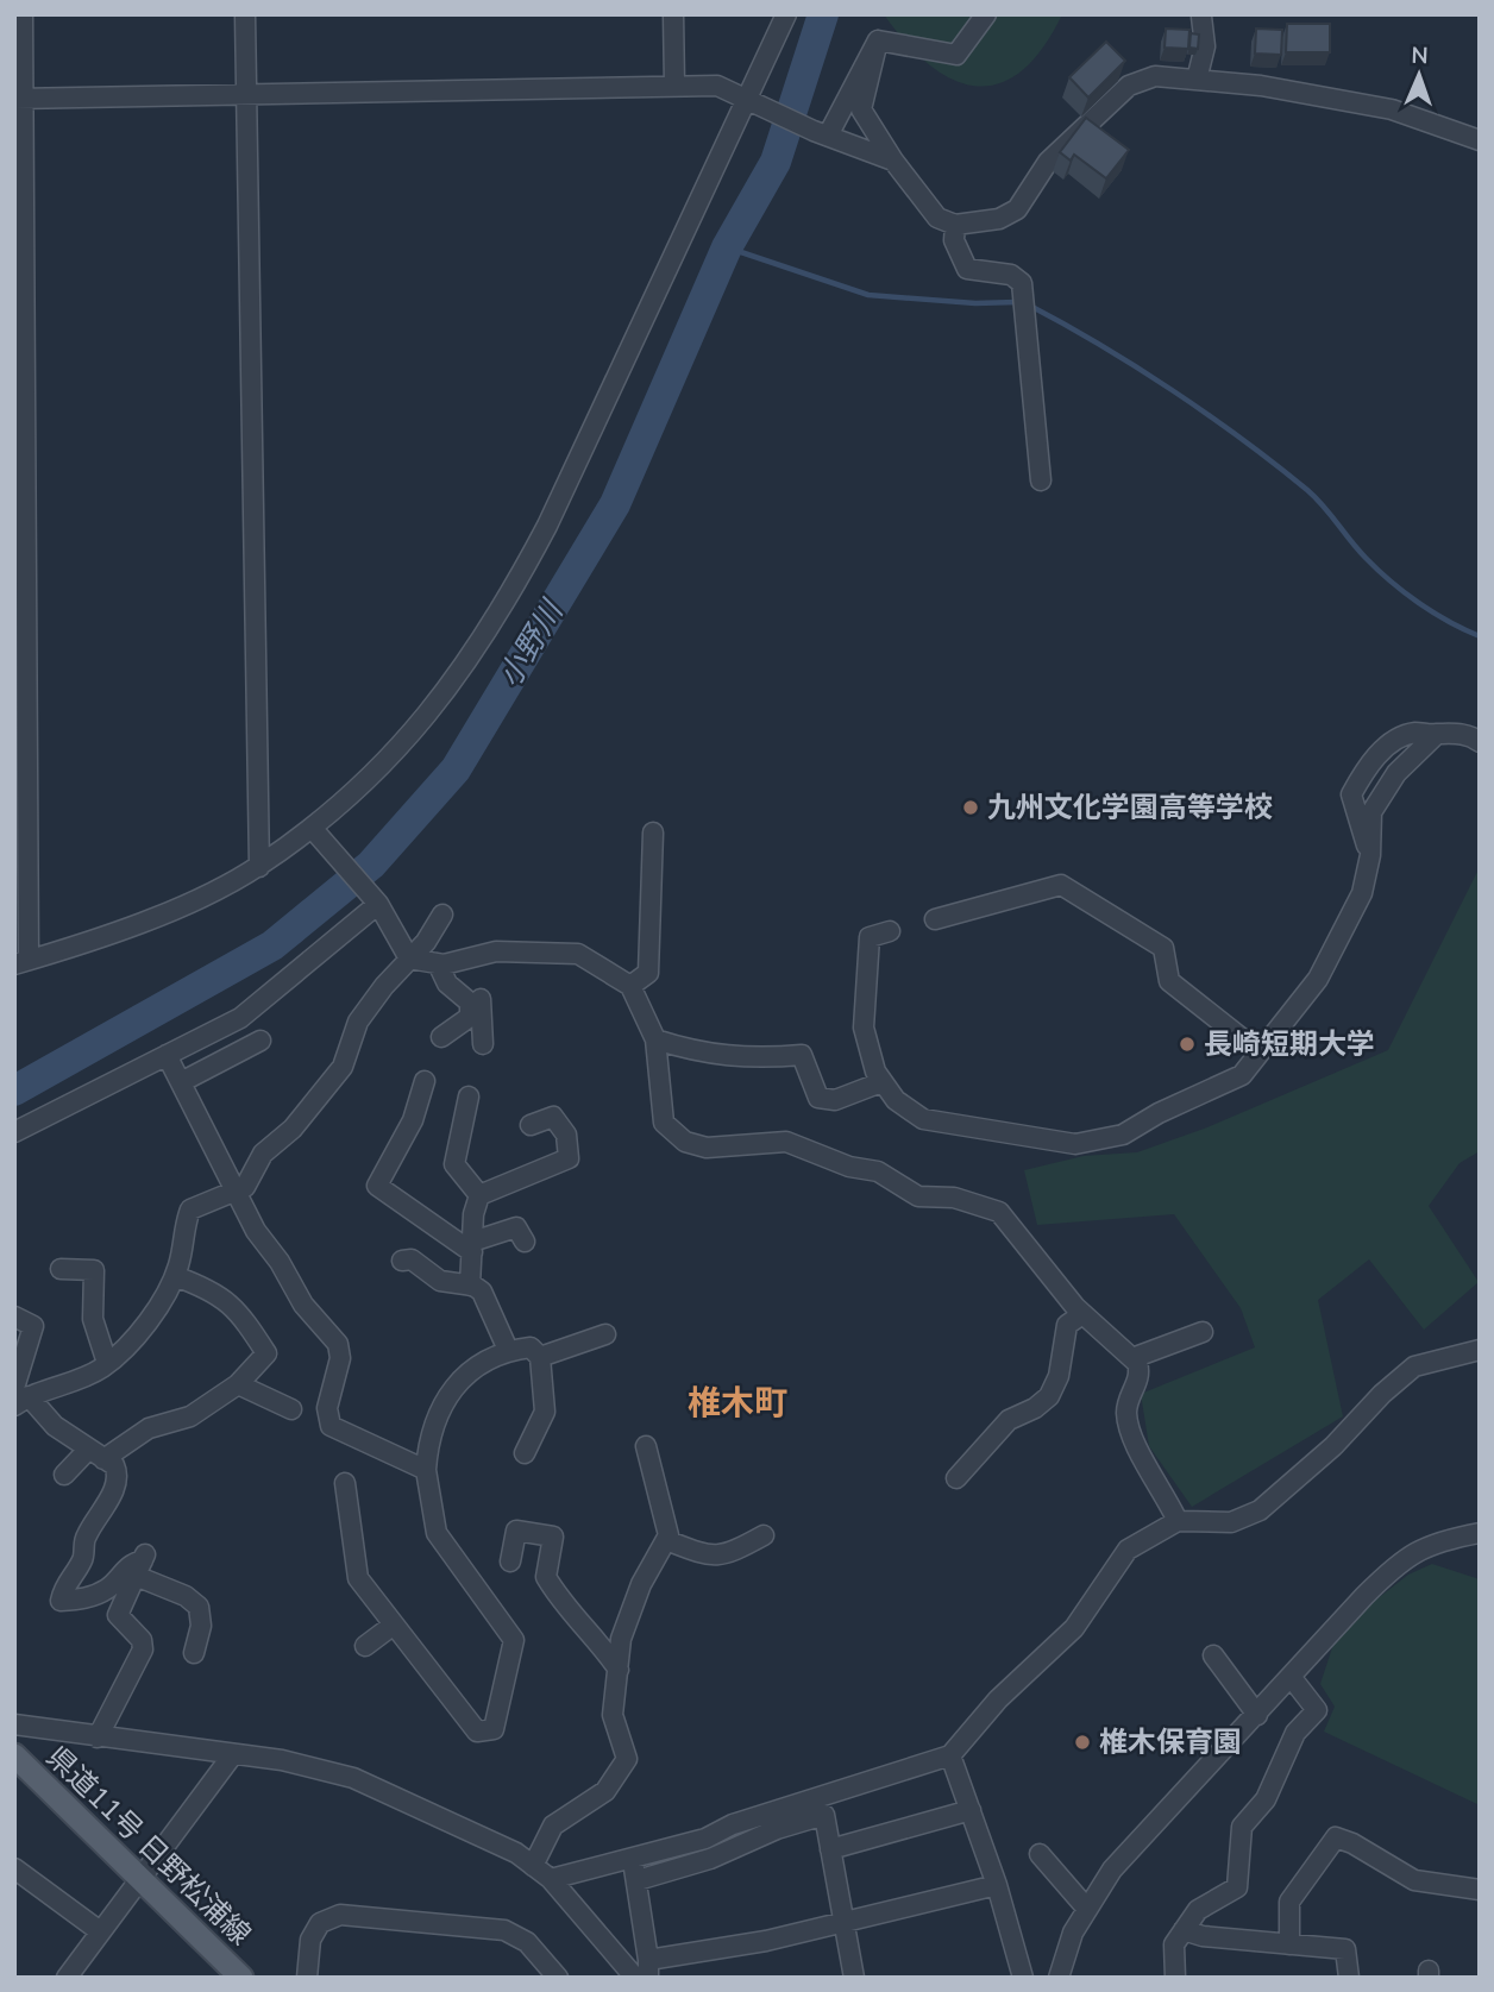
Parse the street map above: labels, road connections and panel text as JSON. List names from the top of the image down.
{
  "streets": {
    "main road": ["県道11号 日野松浦線"]
  },
  "districts": ["椎木町"],
  "water": ["小野川"],
  "places": ["九州文化学園高等学校", "長崎短期大学", "椎木保育園"],
  "north": "top"
}
